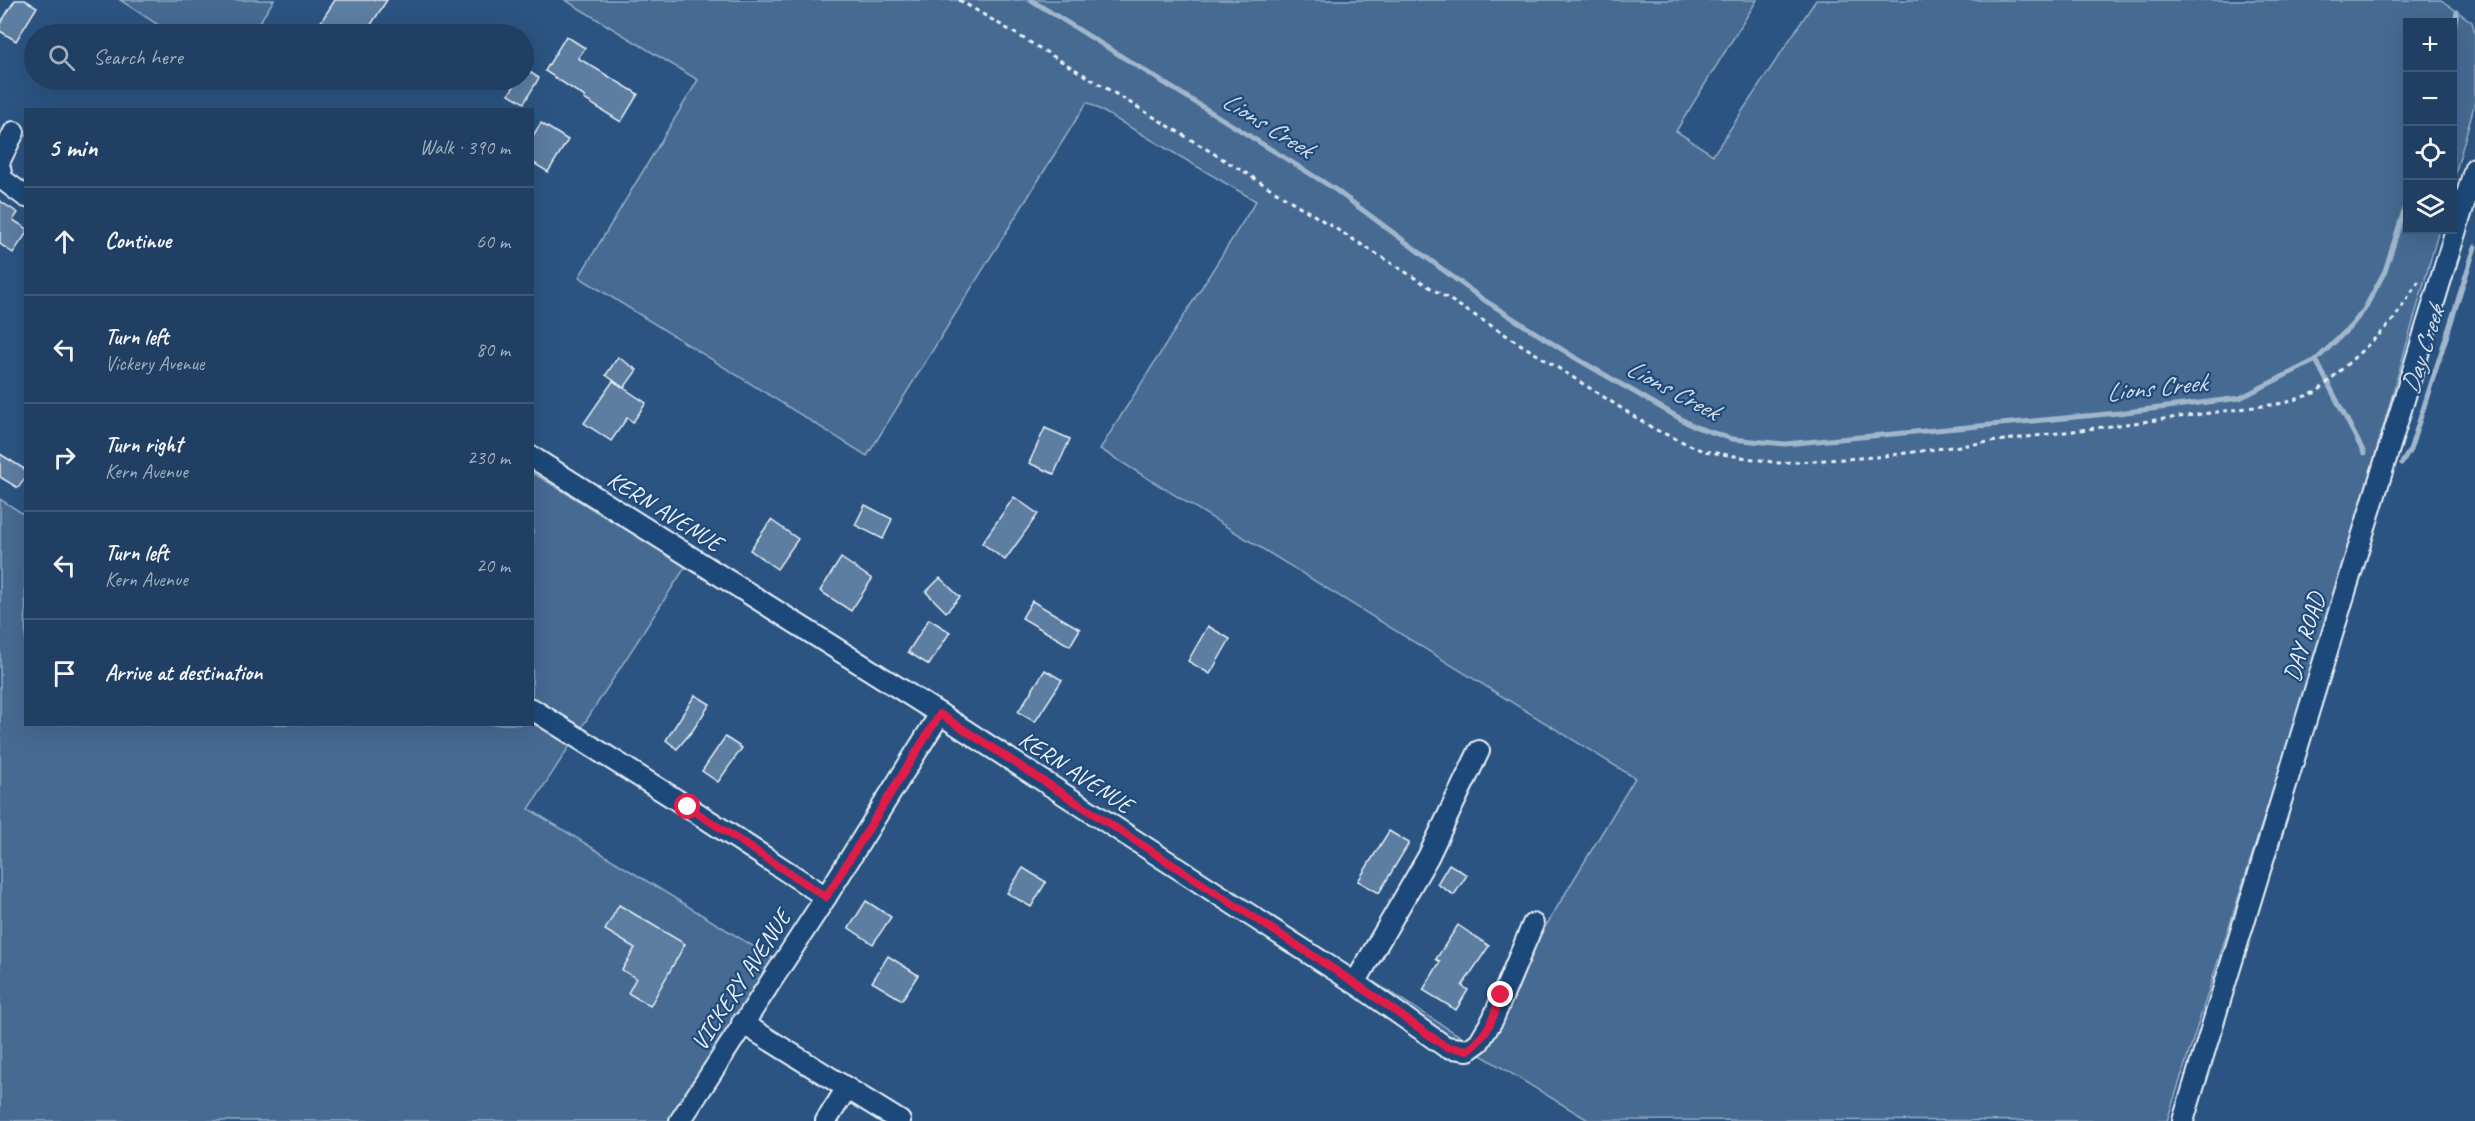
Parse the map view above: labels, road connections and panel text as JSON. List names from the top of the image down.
{
  "streets": {
    "street": ["KERN AVENUE", "DAY ROAD", "VICKERY AVENUE"]
  },
  "crossings": [
    ["KERN AVENUE", "VICKERY AVENUE"]
  ],
  "water": ["Lions Creek", "Day Creek"],
  "page": {
    "map_buttons": ["+", "−"],
    "search": "Search here",
    "heading": ["5 min", "Walk · 390 m"],
    "list": [
      ["Continue", "60 m"],
      ["Turn left", "Vickery Avenue", "80 m"],
      ["Turn right", "Kern Avenue", "230 m"],
      ["Turn left", "Kern Avenue", "20 m"],
      "Arrive at destination"
    ]
  }
}
